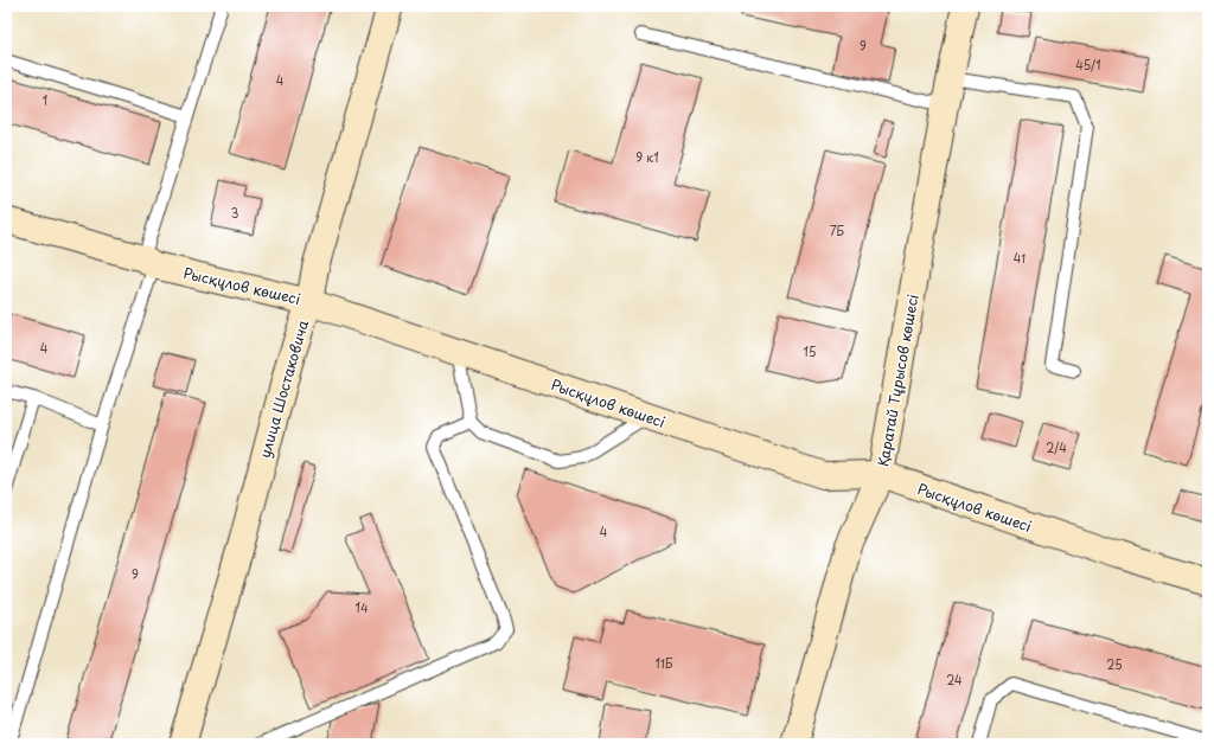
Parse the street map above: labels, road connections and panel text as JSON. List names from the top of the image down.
{
  "streets": {
    "street": ["Рысқұлов көшесі", "Қаратай Тұрысов көшесі", "улица Шостаковича"]
  },
  "crossings": [
    ["Рысқұлов көшесі", "Қаратай Тұрысов көшесі"],
    ["Рысқұлов көшесі", "улица Шостаковича"]
  ],
  "house_numbers": [
    "9",
    "45/1",
    "4",
    "1",
    "9 к1",
    "3",
    "7Б",
    "41",
    "4",
    "15",
    "2/4",
    "4",
    "9",
    "14",
    "11Б",
    "25",
    "24"
  ]
}
